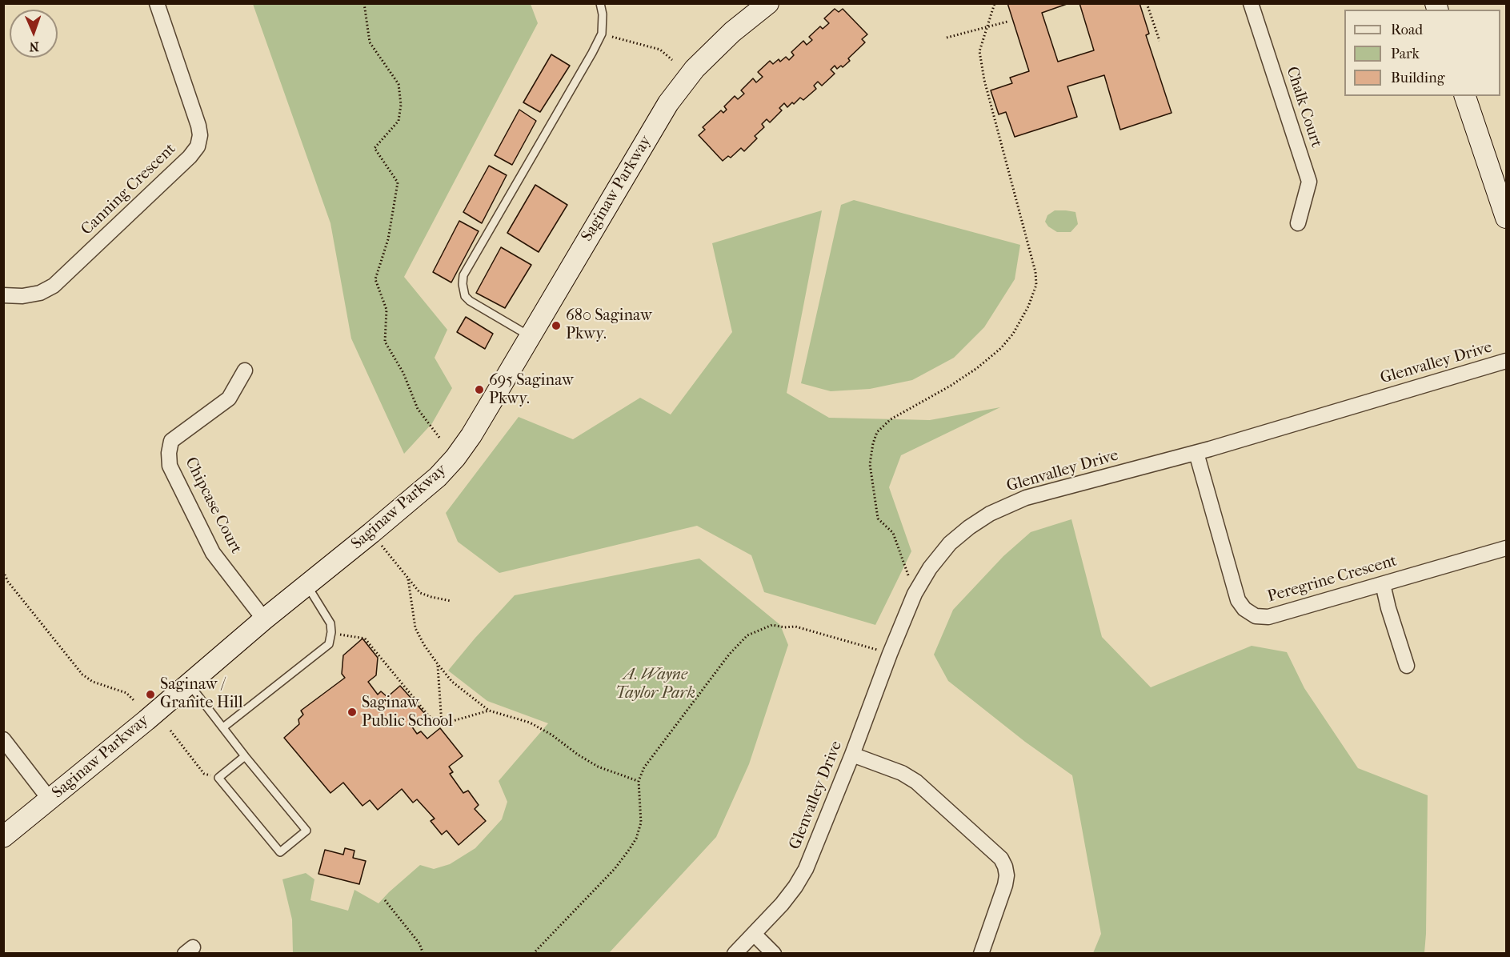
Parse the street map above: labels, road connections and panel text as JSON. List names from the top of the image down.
{
  "streets": {
    "street": [
      "Chalk Court",
      "Saginaw Parkway",
      "Canning Crescent",
      "Glenvalley Drive",
      "Chipcase Court",
      "Peregrine Crescent"
    ]
  },
  "crossings": [
    ["Saginaw Parkway", "Chipcase Court"],
    ["Glenvalley Drive", "Peregrine Crescent"]
  ],
  "parks": ["A. Wayne Taylor Park"],
  "places": [
    "680 Saginaw Pkwy.",
    "695 Saginaw Pkwy.",
    "Saginaw / Granite Hill",
    "Saginaw Public School"
  ],
  "legend": ["Road", "Park", "Building"],
  "north": "bottom"
}
